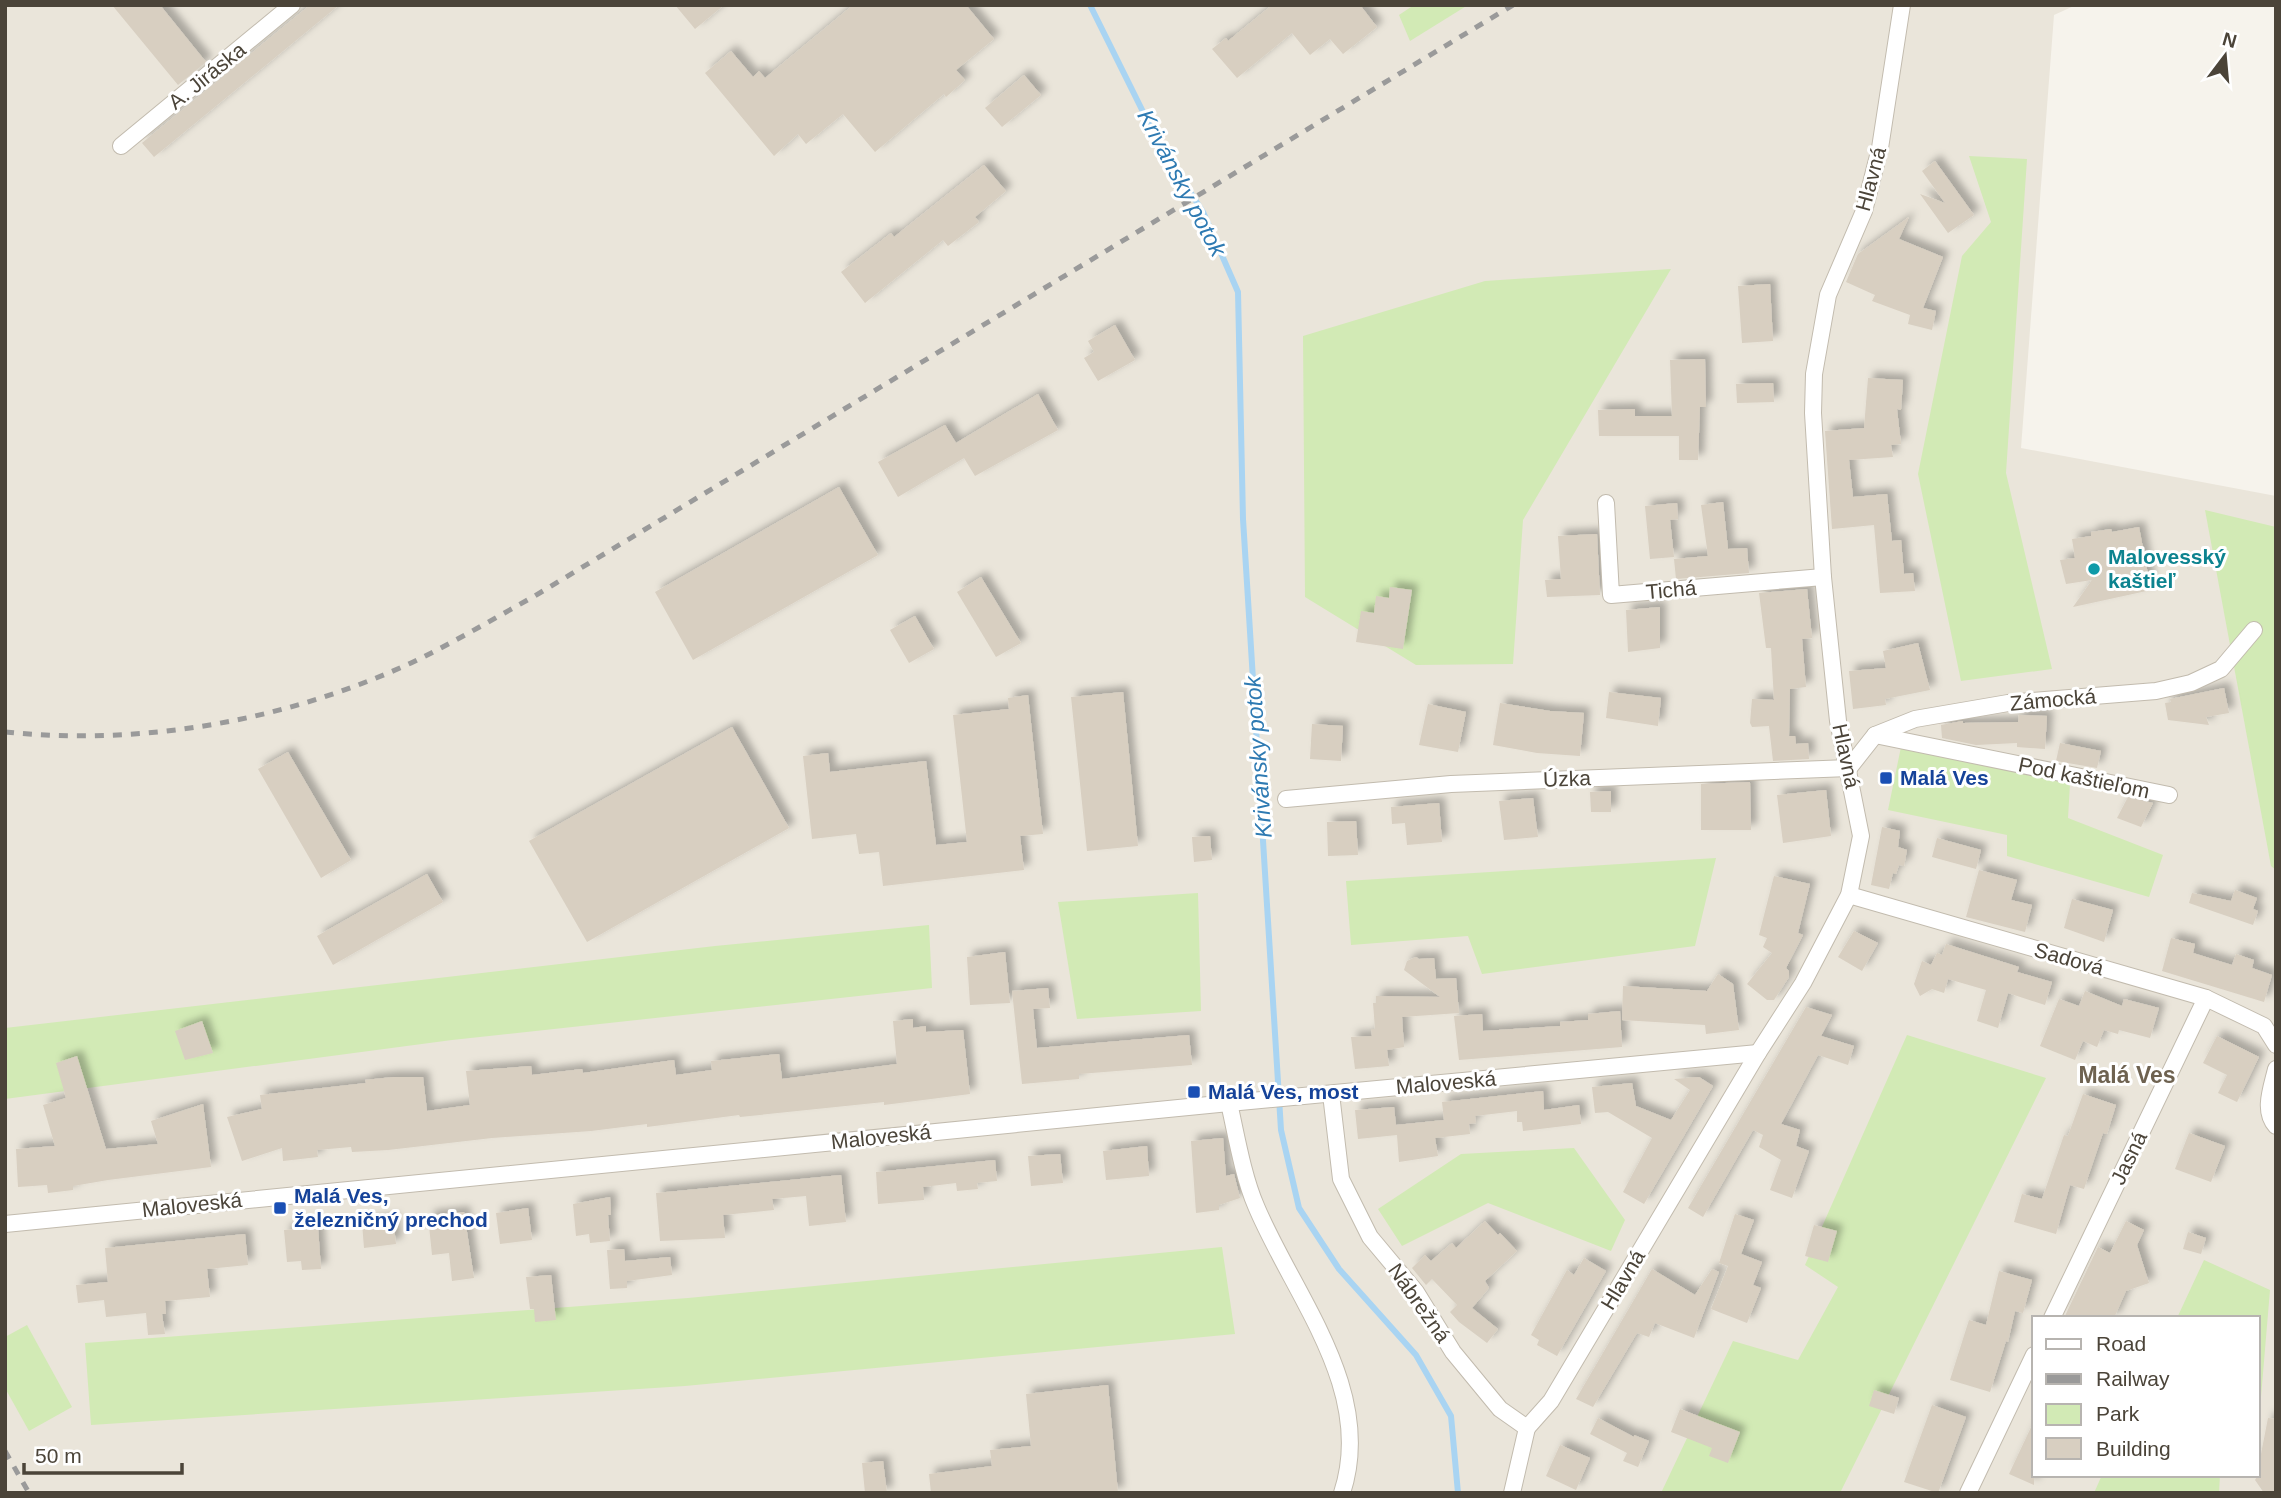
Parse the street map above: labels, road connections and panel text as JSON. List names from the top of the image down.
{
  "streets": {
    "street": [
      "A. Jiráska",
      "Hlavná",
      "Tichá",
      "Zámocká",
      "Pod kaštieľom",
      "Úzka",
      "Sadová",
      "Maloveská",
      "Jasná",
      "Nábrežná"
    ]
  },
  "crossings": [
    ["Hlavná", "Tichá"],
    ["Hlavná", "Zámocká"],
    ["Hlavná", "Úzka"],
    ["Hlavná", "Sadová"],
    ["Hlavná", "Maloveská"],
    ["Hlavná", "Nábrežná"],
    ["Zámocká", "Pod kaštieľom"],
    ["Zámocká", "Úzka"],
    ["Sadová", "Jasná"],
    ["Maloveská", "Nábrežná"]
  ],
  "districts": ["Malá Ves"],
  "water": ["Krivánsky potok"],
  "places": {
    "other": ["Malovesský kaštieľ"],
    "transit": ["Malá Ves", "Malá Ves, most", "Malá Ves, železničný prechod"]
  },
  "legend": [
    "Road",
    "Railway",
    "Park",
    "Building"
  ],
  "scale_bar": "50 m",
  "north": "top"
}
